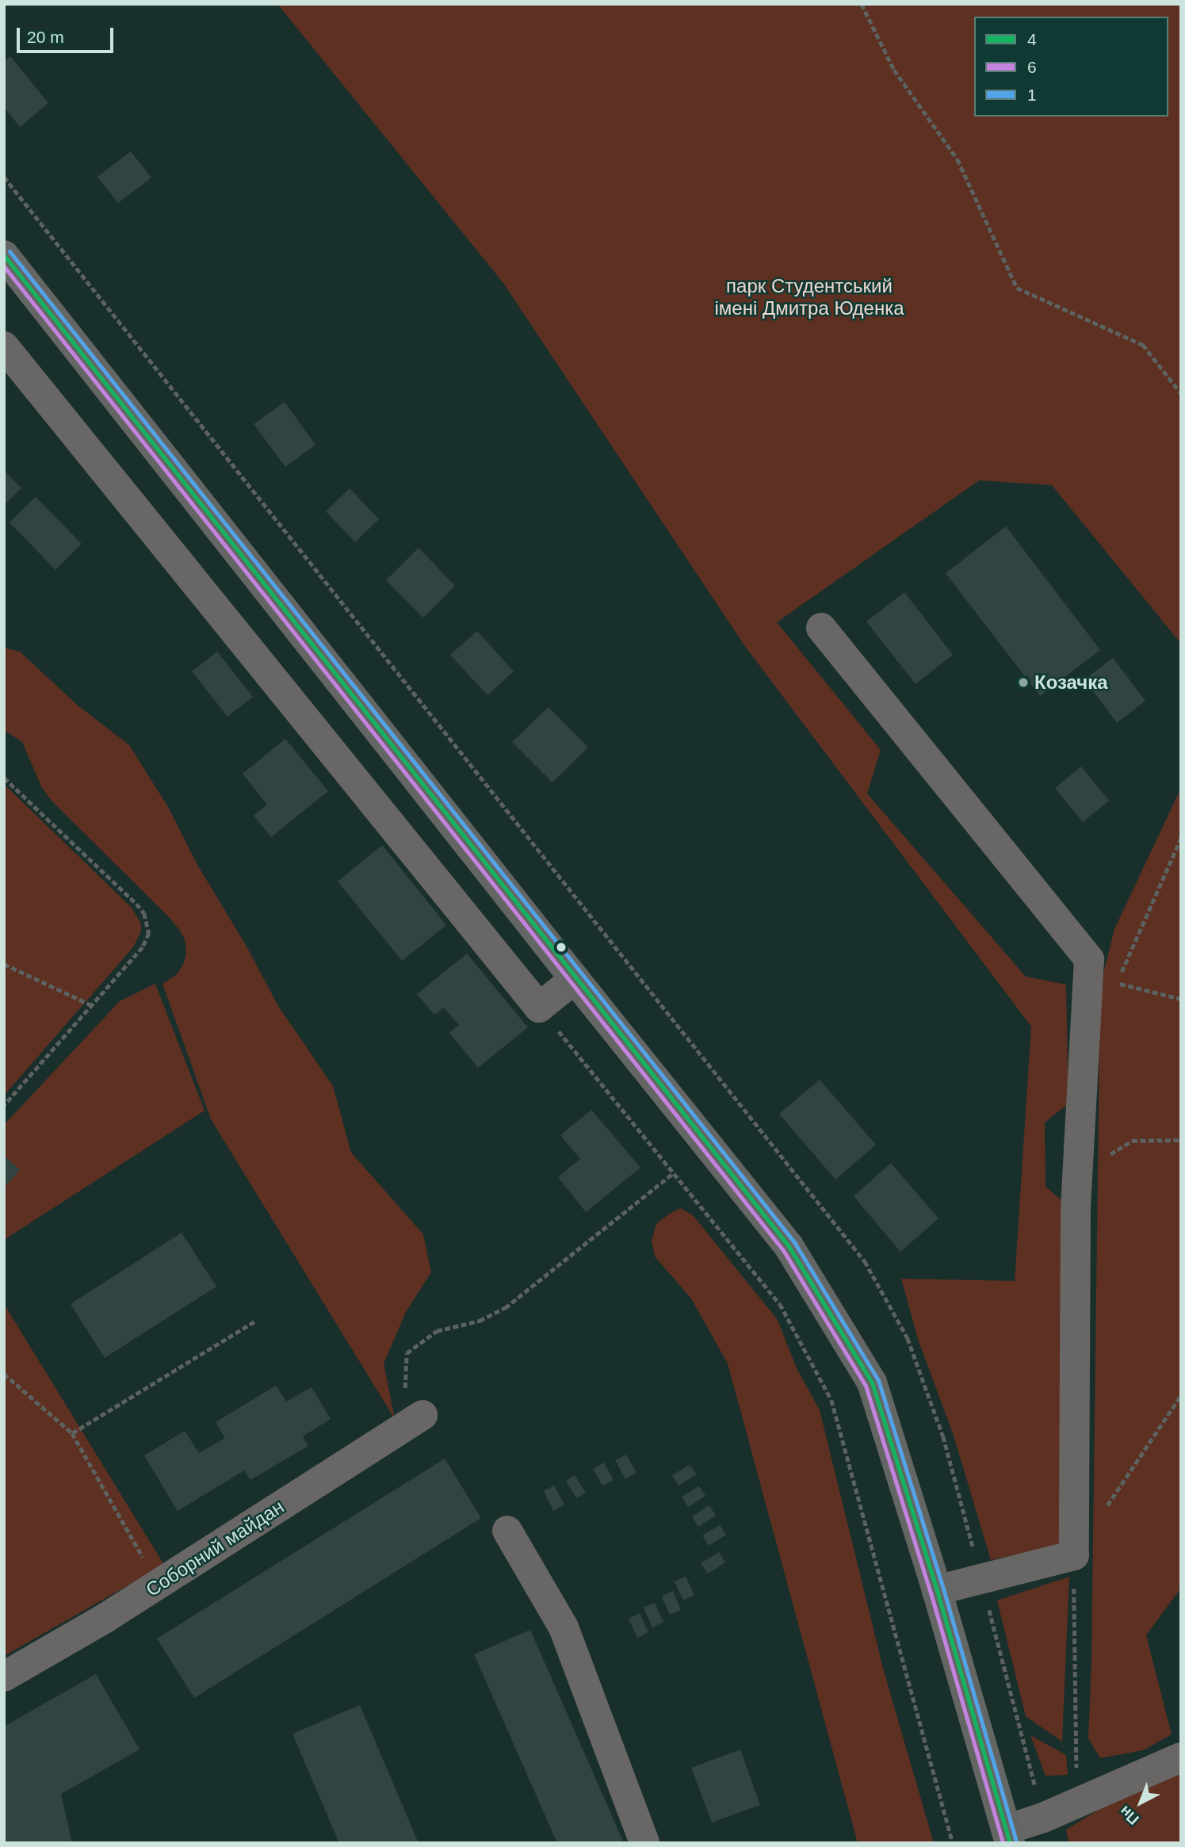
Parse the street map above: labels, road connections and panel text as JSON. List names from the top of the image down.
{
  "streets": {
    "street": ["Соборний майдан"]
  },
  "parks": ["парк Студентський імені Дмитра Юденка"],
  "places": ["Козачка"],
  "lines": ["transit line 1", "transit line 4", "transit line 6"],
  "legend": ["4", "6", "1"],
  "scale_bar": "20 m",
  "north": "bottom left"
}
